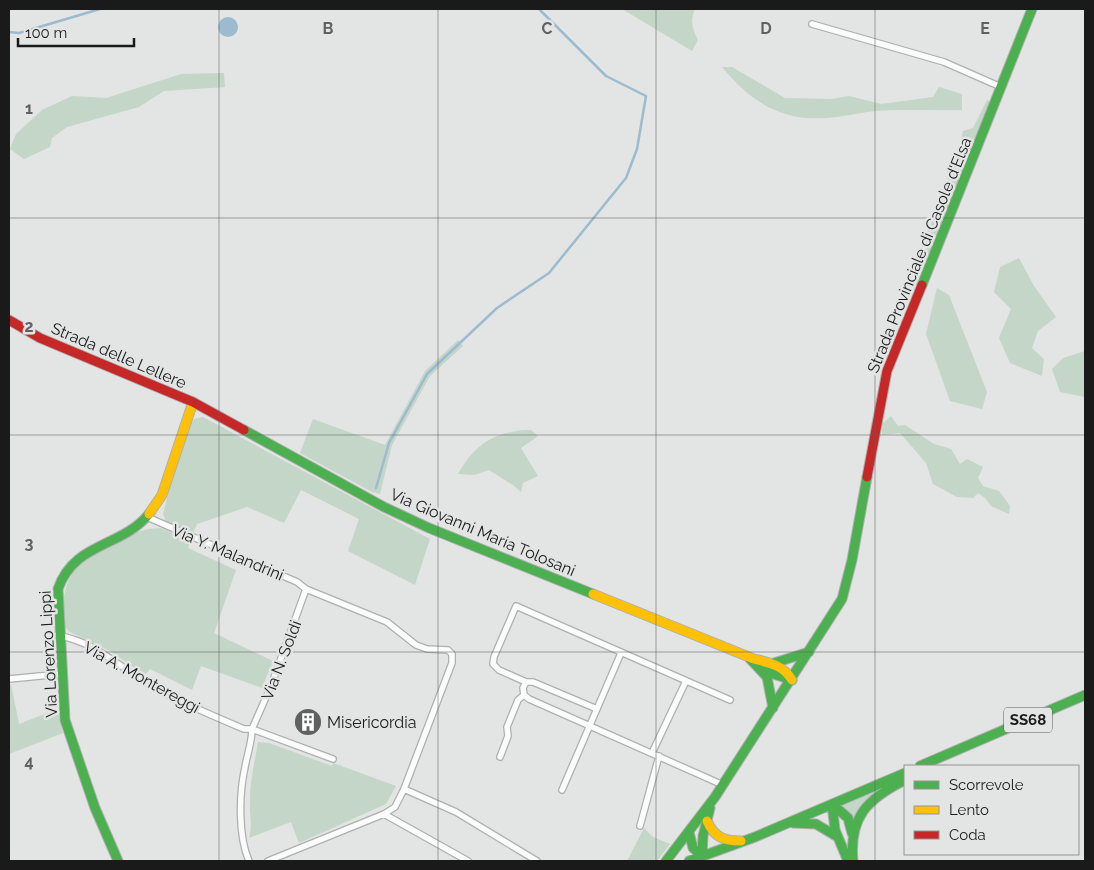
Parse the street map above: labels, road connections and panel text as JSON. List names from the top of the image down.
{
  "streets": {
    "main road": [
      "Strada Provinciale di Casole d'Elsa",
      "Strada delle Lellere",
      "Via Giovanni Maria Tolosani",
      "Via Lorenzo Lippi",
      "SS68"
    ],
    "street": ["Via Y. Malandrini", "Via N. Soldi", "Via A. Montereggi"]
  },
  "crossings": [
    ["Strada Provinciale di Casole d'Elsa", "Via Giovanni Maria Tolosani"],
    ["Strada delle Lellere", "Via Giovanni Maria Tolosani"],
    ["Strada delle Lellere", "Via Lorenzo Lippi"],
    ["Via Giovanni Maria Tolosani", "Via Lorenzo Lippi"],
    ["Via Y. Malandrini", "Via Lorenzo Lippi"],
    ["Via Y. Malandrini", "Via N. Soldi"],
    ["Via Lorenzo Lippi", "Via A. Montereggi"],
    ["Via N. Soldi", "Via A. Montereggi"]
  ],
  "places": {
    "building": ["Misericordia"]
  },
  "legend": ["Scorrevole", "Lento", "Coda"],
  "scale_bar": "100 m",
  "grid": {
    "columns": [
      "B",
      "C",
      "D",
      "E"
    ],
    "rows": [
      "1",
      "2",
      "3",
      "4"
    ]
  }
}
